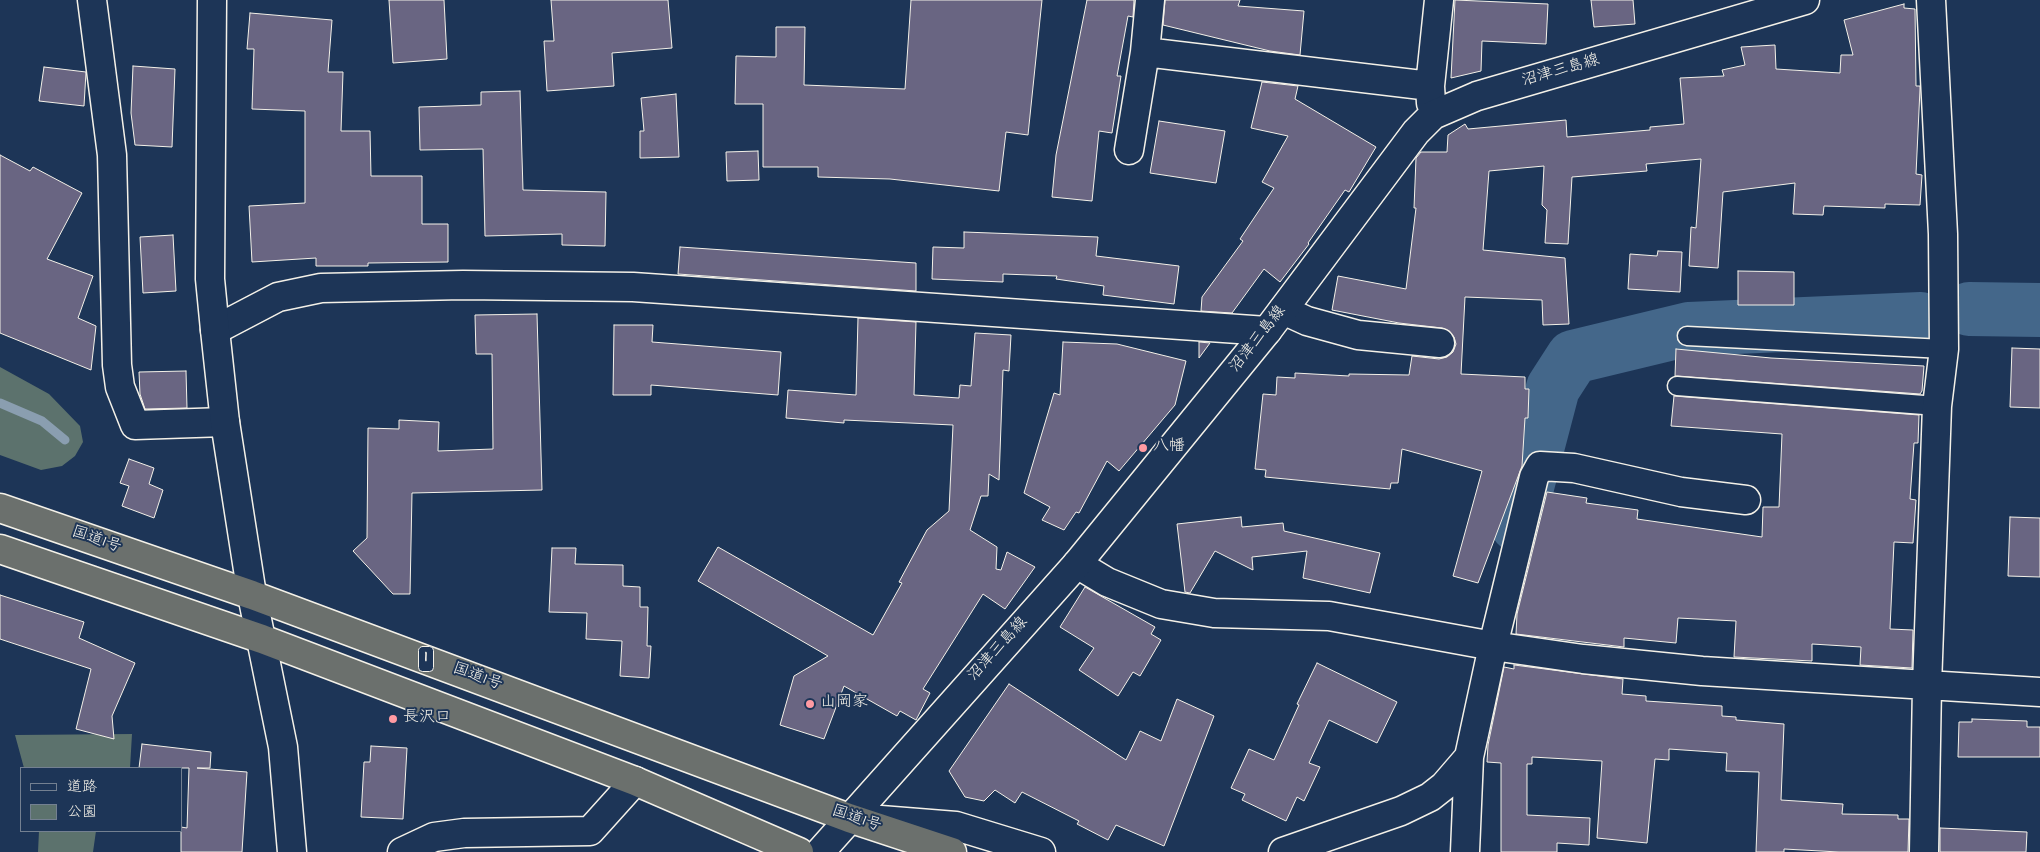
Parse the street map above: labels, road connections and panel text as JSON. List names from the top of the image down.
{
  "streets": {
    "highway": ["国道1号", "1"],
    "street": ["沼津三島線"]
  },
  "crossings": [
    ["沼津三島線", "国道1号"]
  ],
  "places": ["八幡", "山岡家", "長沢口"],
  "legend": ["道路", "公園"]
}
